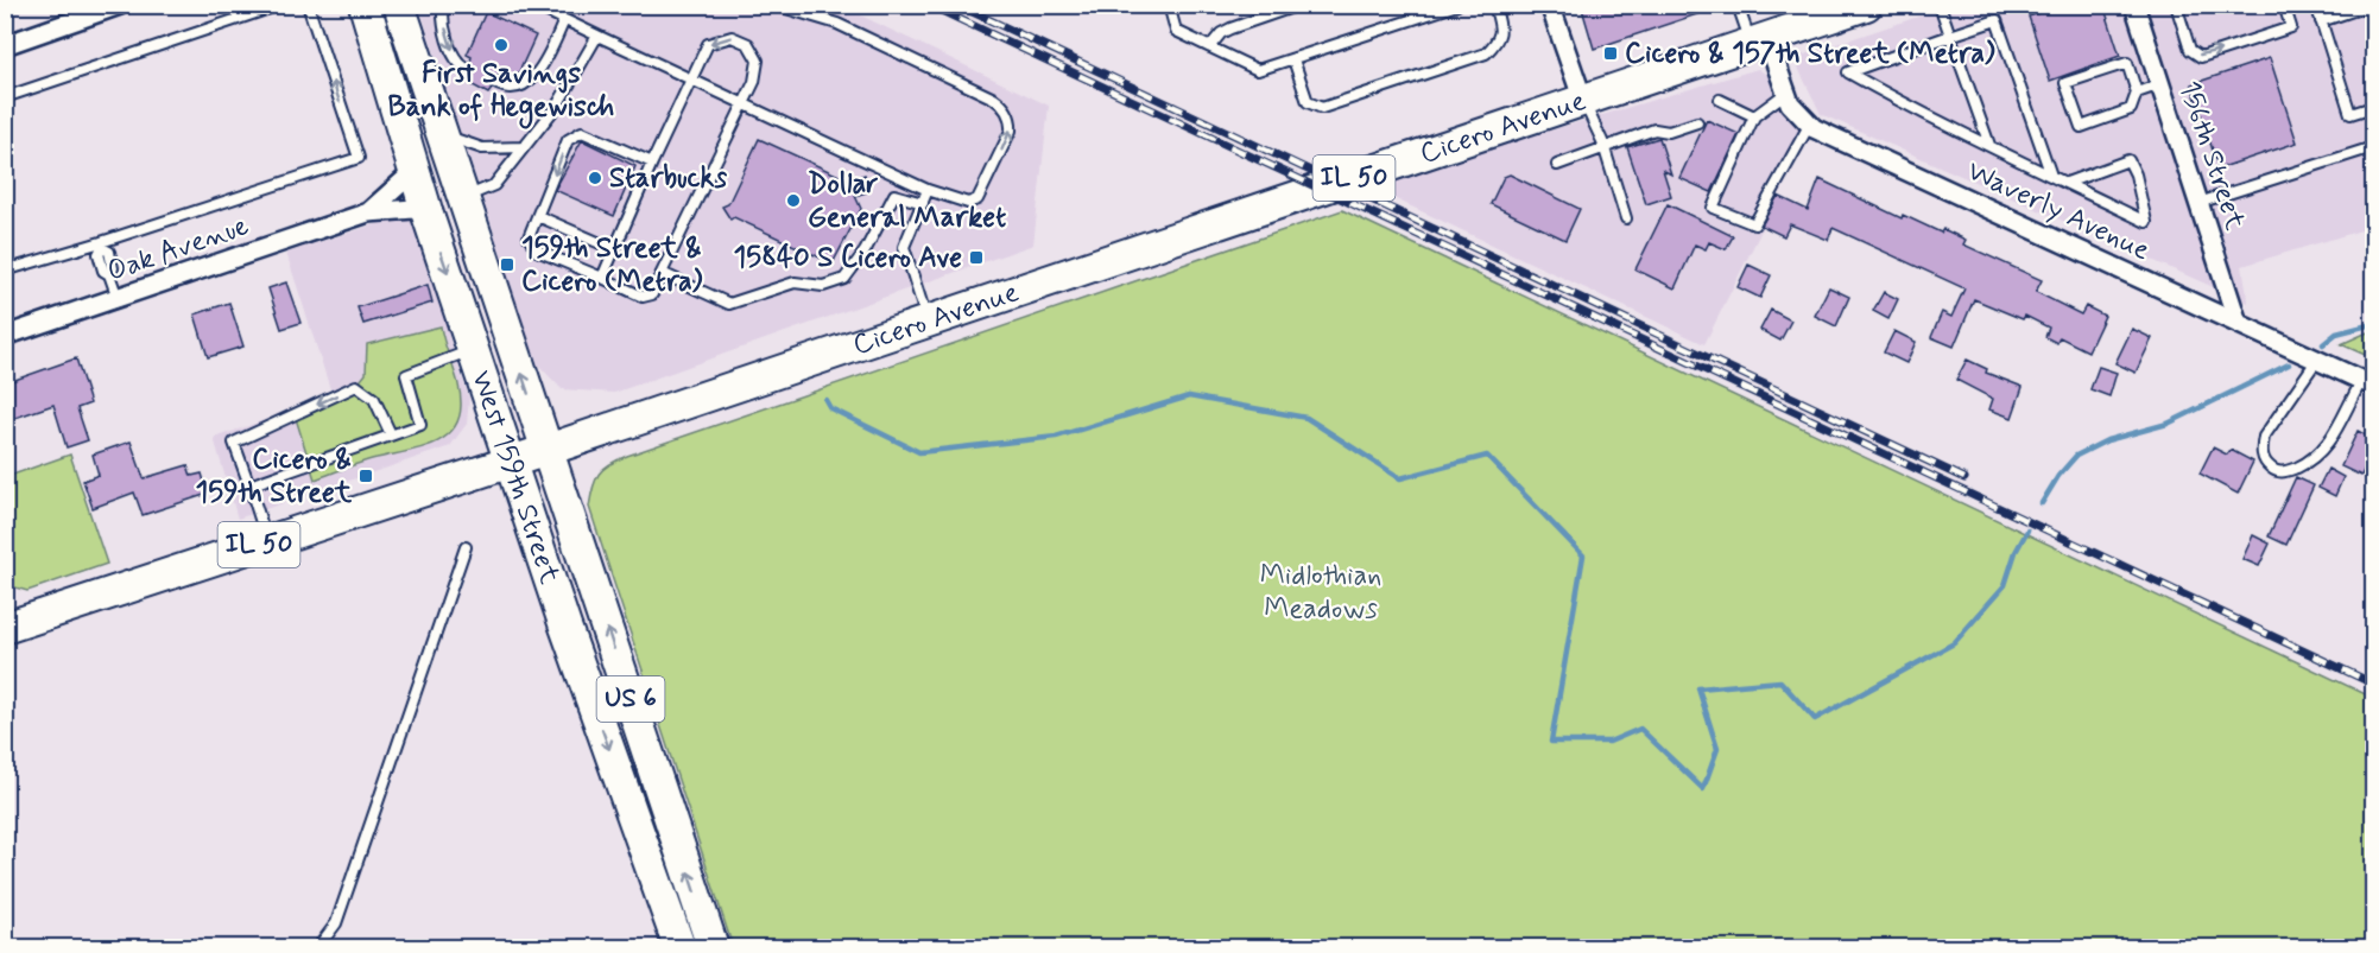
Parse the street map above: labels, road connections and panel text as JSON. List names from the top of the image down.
{
  "streets": {
    "main road": [
      "Cicero Avenue",
      "IL 50",
      "West 159th Street",
      "US 6"
    ],
    "street": ["156th Street", "Waverly Avenue", "Oak Avenue"]
  },
  "crossings": [
    ["Cicero Avenue", "Waverly Avenue"],
    ["Cicero Avenue", "West 159th Street"],
    ["156th Street", "Waverly Avenue"],
    ["Oak Avenue", "West 159th Street"]
  ],
  "parks": ["Midlothian Meadows"],
  "places": {
    "other": ["First Savings Bank of Hegewisch", "Starbucks", "Dollar General Market"],
    "transit": [
      "Cicero & 157th Street (Metra)",
      "15840 S Cicero Ave",
      "159th Street & Cicero (Metra)",
      "Cicero & 159th Street"
    ]
  }
}
